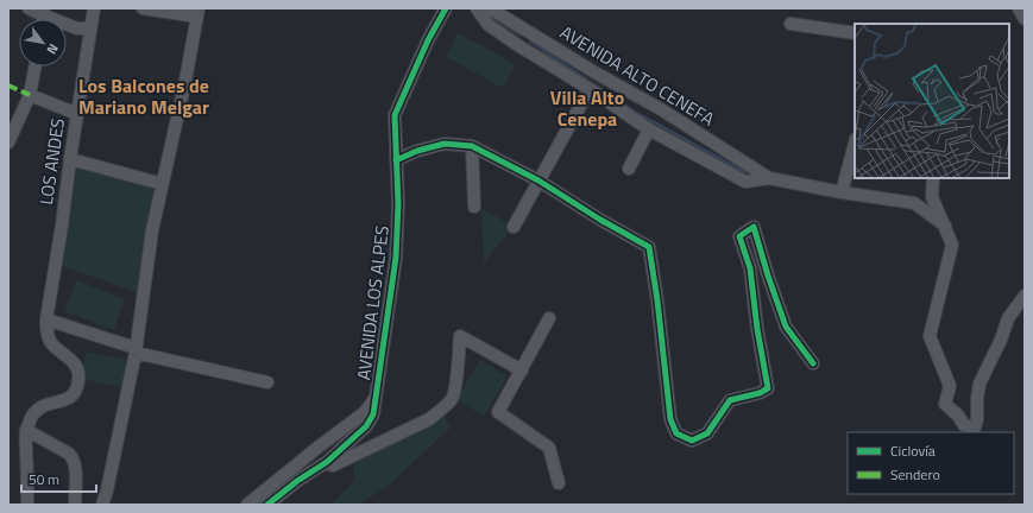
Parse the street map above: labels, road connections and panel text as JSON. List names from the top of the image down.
{
  "streets": {
    "street": ["AVENIDA ALTO CENEFA", "LOS ANDES", "AVENIDA LOS ALPES"]
  },
  "districts": ["Los Balcones de Mariano Melgar", "Villa Alto Cenepa"],
  "legend": ["Ciclovía", "Sendero"],
  "scale_bar": "50 m",
  "north": "bottom right"
}
